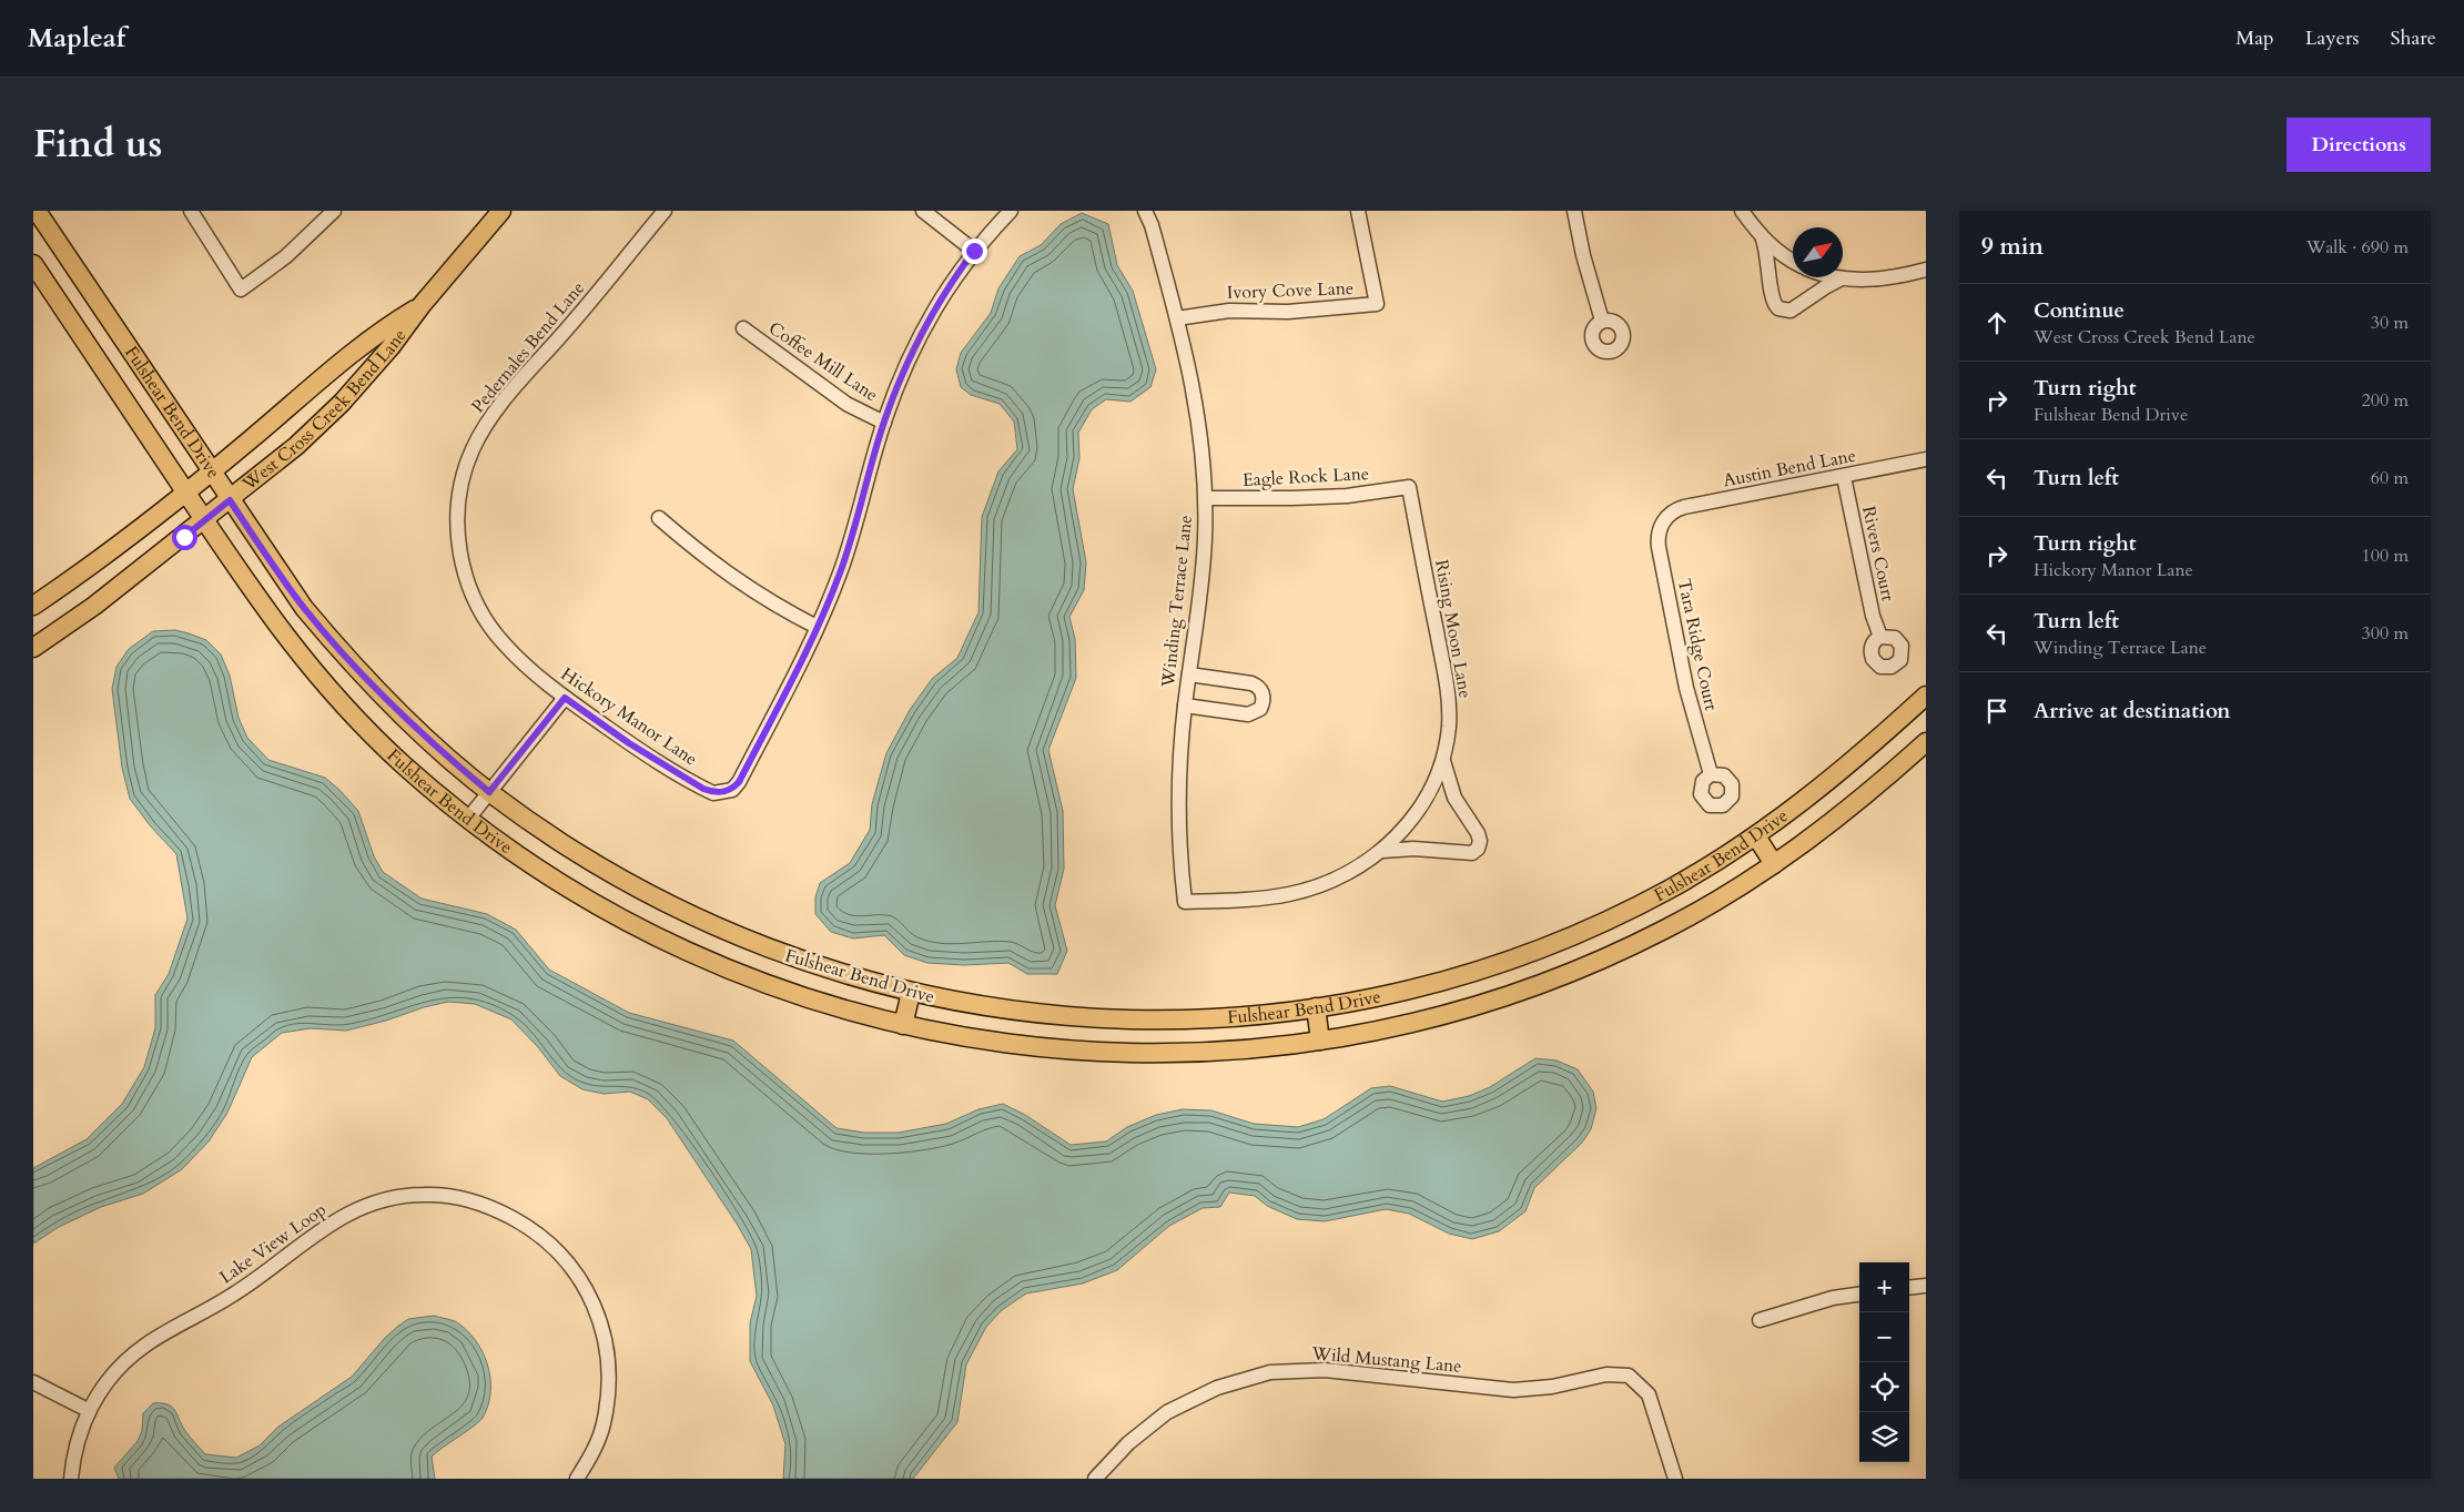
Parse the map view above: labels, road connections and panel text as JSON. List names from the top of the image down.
{
  "streets": {
    "main road": ["West Cross Creek Bend Lane", "Fulshear Bend Drive"],
    "street": [
      "Ivory Cove Lane",
      "Pedernales Bend Lane",
      "Coffee Mill Lane",
      "Austin Bend Lane",
      "Eagle Rock Lane",
      "Rivers Court",
      "Winding Terrace Lane",
      "Rising Moon Lane",
      "Tara Ridge Court",
      "Hickory Manor Lane",
      "Lake View Loop",
      "Wild Mustang Lane"
    ]
  },
  "crossings": [
    ["Ivory Cove Lane", "Winding Terrace Lane"],
    ["Pedernales Bend Lane", "Hickory Manor Lane"],
    ["West Cross Creek Bend Lane", "Fulshear Bend Drive"],
    ["Austin Bend Lane", "Rivers Court"],
    ["Austin Bend Lane", "Tara Ridge Court"],
    ["Eagle Rock Lane", "Winding Terrace Lane"],
    ["Eagle Rock Lane", "Rising Moon Lane"],
    ["Winding Terrace Lane", "Rising Moon Lane"]
  ],
  "north": "top right",
  "page": {
    "header": "Mapleaf",
    "nav": ["Map", "Layers", "Share"],
    "title": "Find us",
    "buttons": "Directions",
    "heading": ["9 min", "Walk · 690 m"],
    "list": [
      ["Continue", "West Cross Creek Bend Lane", "30 m"],
      ["Turn right", "Fulshear Bend Drive", "200 m"],
      ["Turn left", "60 m"],
      ["Turn right", "Hickory Manor Lane", "100 m"],
      ["Turn left", "Winding Terrace Lane", "300 m"],
      "Arrive at destination"
    ],
    "map_buttons": ["+", "−"]
  }
}
